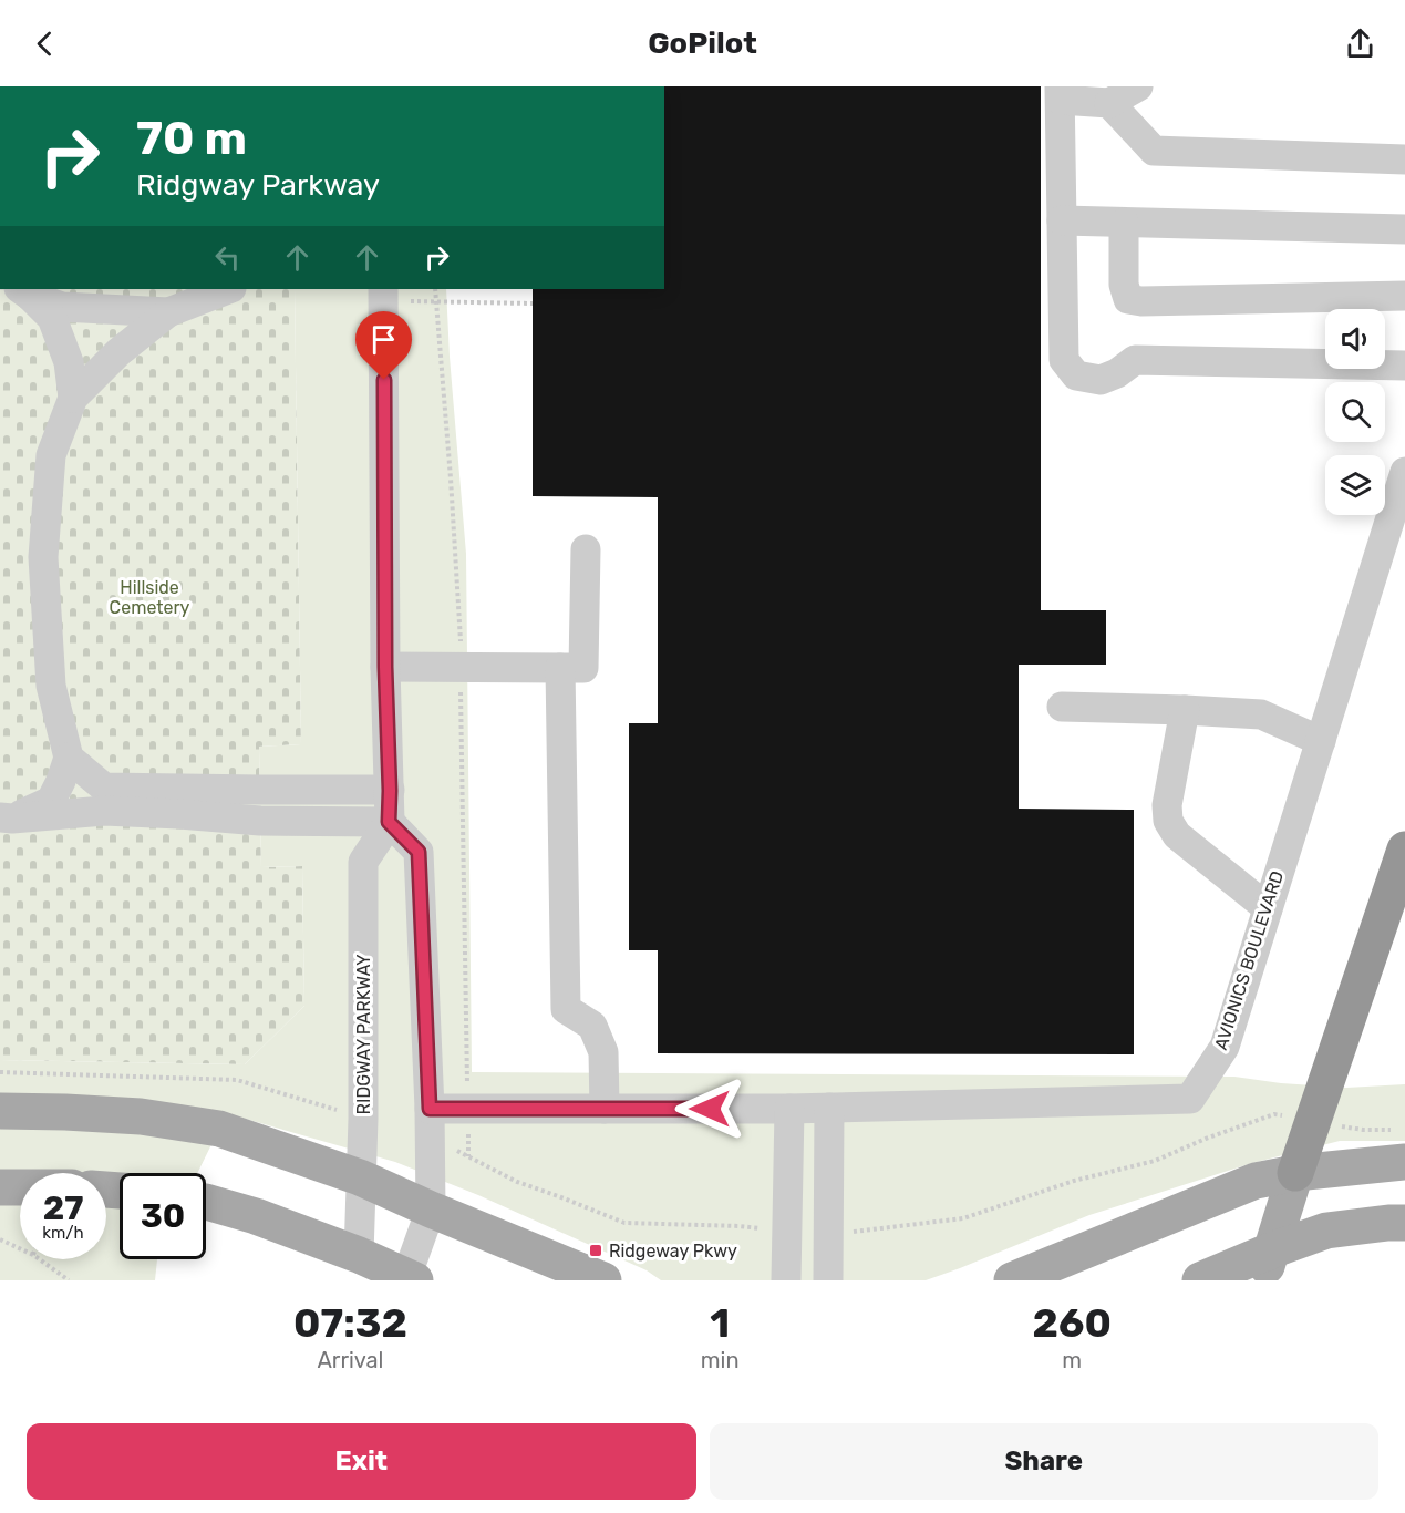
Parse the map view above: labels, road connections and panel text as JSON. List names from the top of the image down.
{
  "streets": {
    "street": ["AVIONICS BOULEVARD", "RIDGWAY PARKWAY"]
  },
  "parks": ["Hillside Cemetery"],
  "places": {
    "transit": ["Ridgeway Pkwy"]
  },
  "page": {
    "header": "GoPilot",
    "turn": ["70 m", "Ridgway Parkway"],
    "speed": "27 km/h",
    "limit": "30",
    "eta": [
      "07:32",
      "Arrival",
      "1",
      "min",
      "260",
      "m"
    ],
    "buttons": ["Exit", "Share"]
  }
}
